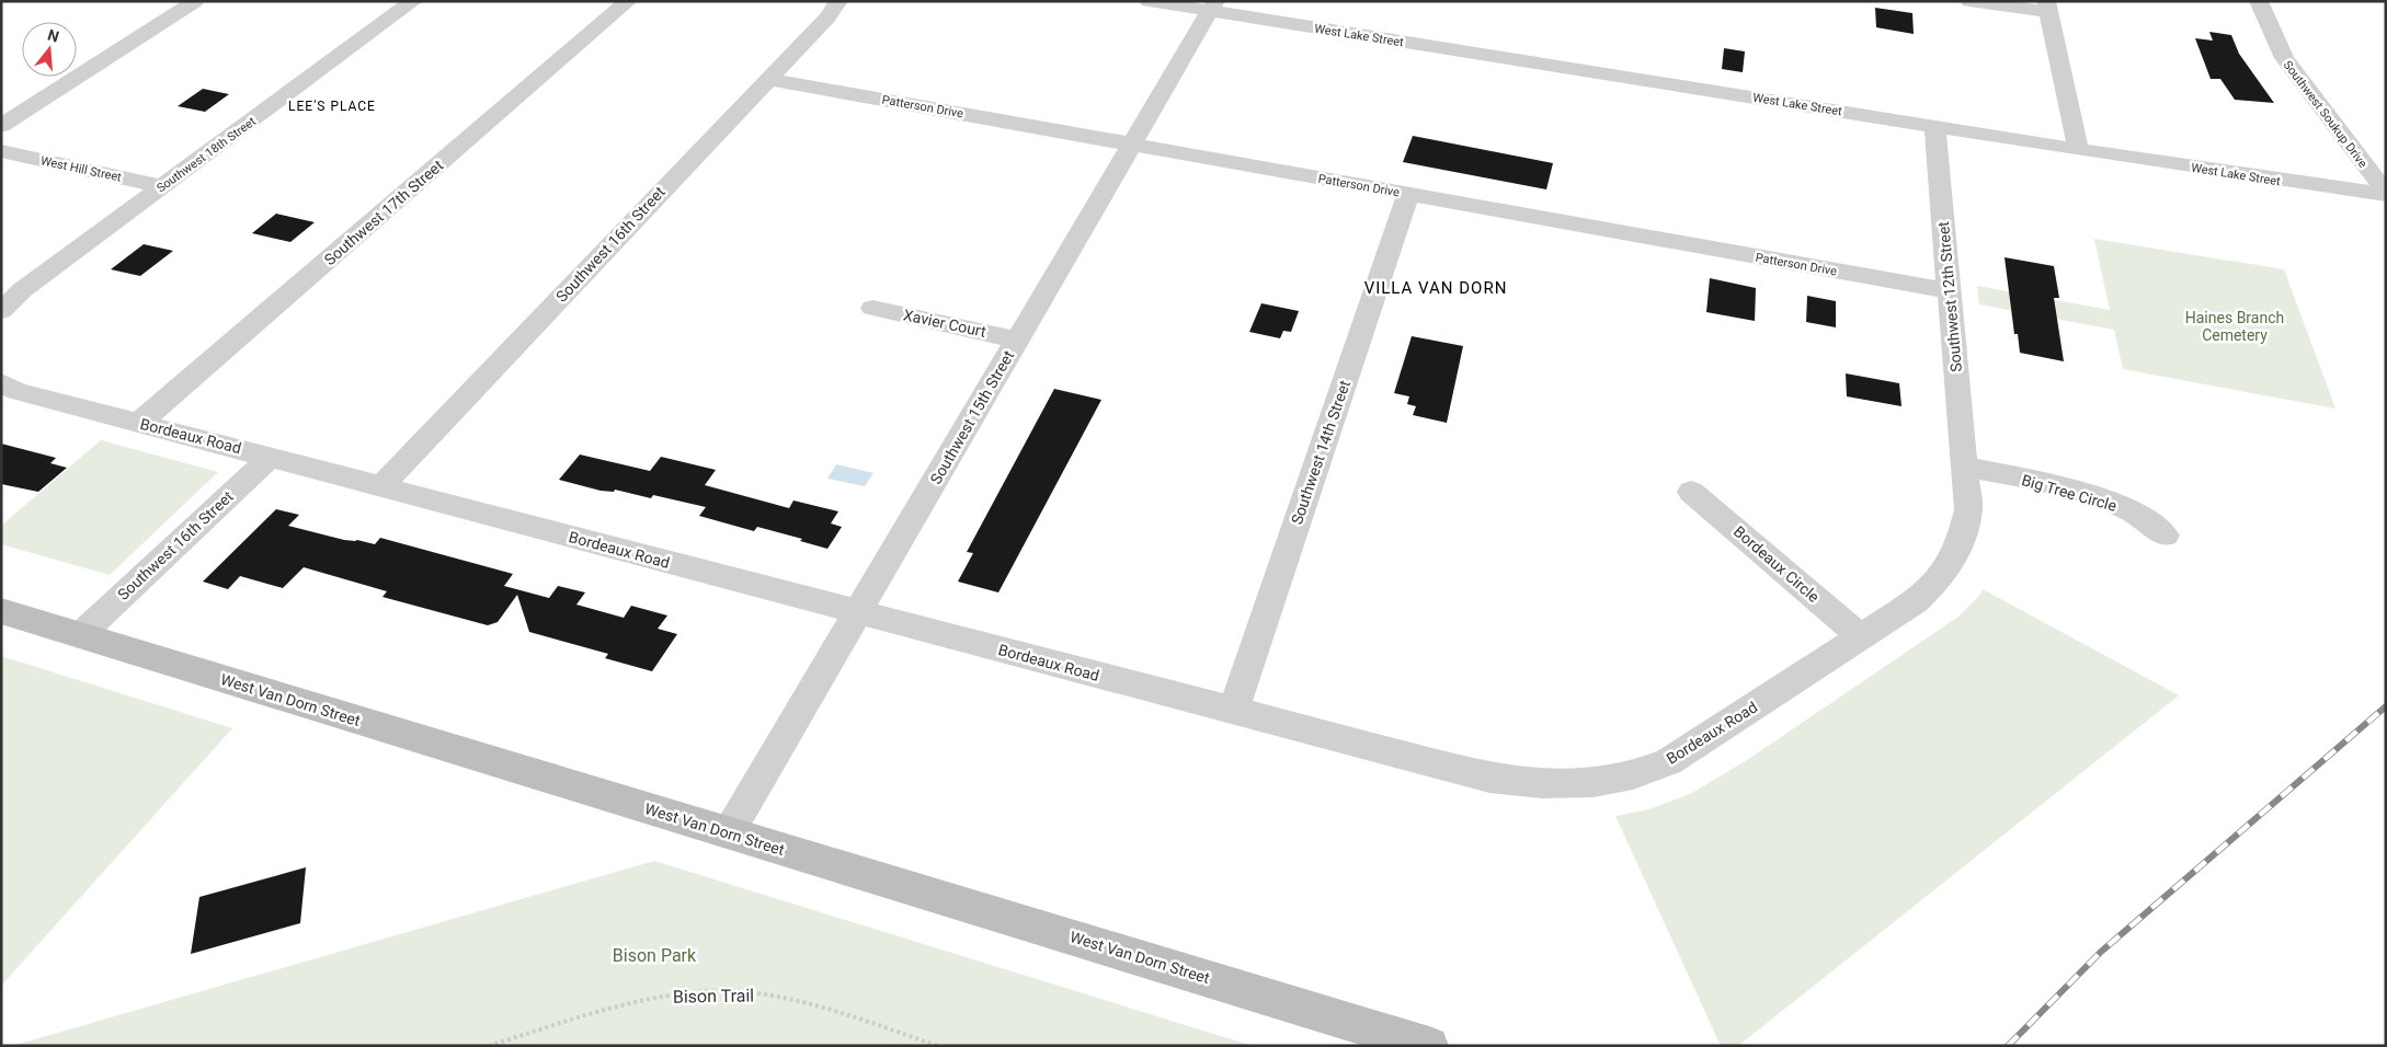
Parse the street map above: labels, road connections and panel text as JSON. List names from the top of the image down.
{
  "streets": {
    "main road": ["West Van Dorn Street"],
    "street": [
      "West Lake Street",
      "Patterson Drive",
      "Southwest Soukup Drive",
      "Southwest 18th Street",
      "West Hill Street",
      "Southwest 17th Street",
      "Southwest 16th Street",
      "Southwest 12th Street",
      "Xavier Court",
      "Southwest 15th Street",
      "Bordeaux Road",
      "Southwest 14th Street",
      "Big Tree Circle",
      "Bordeaux Circle"
    ],
    "path": ["Bison Trail"]
  },
  "crossings": [
    ["West Lake Street", "Southwest Soukup Drive"],
    ["West Lake Street", "Southwest 12th Street"],
    ["West Lake Street", "Southwest 15th Street"],
    ["Patterson Drive", "Southwest 16th Street"],
    ["Patterson Drive", "Southwest 12th Street"],
    ["Patterson Drive", "Southwest 15th Street"],
    ["Patterson Drive", "Southwest 14th Street"],
    ["Southwest 18th Street", "West Hill Street"],
    ["Southwest 17th Street", "Bordeaux Road"],
    ["Southwest 16th Street", "Bordeaux Road"],
    ["Southwest 16th Street", "West Van Dorn Street"],
    ["Southwest 12th Street", "Bordeaux Road"],
    ["Southwest 12th Street", "Big Tree Circle"],
    ["Xavier Court", "Southwest 15th Street"],
    ["Southwest 15th Street", "Bordeaux Road"],
    ["Southwest 15th Street", "West Van Dorn Street"],
    ["Bordeaux Road", "Southwest 14th Street"],
    ["Bordeaux Road", "Big Tree Circle"],
    ["Bordeaux Road", "Bordeaux Circle"]
  ],
  "districts": ["LEE'S PLACE", "VILLA VAN DORN"],
  "parks": ["Haines Branch Cemetery", "Bison Park"],
  "north": "top"
}
